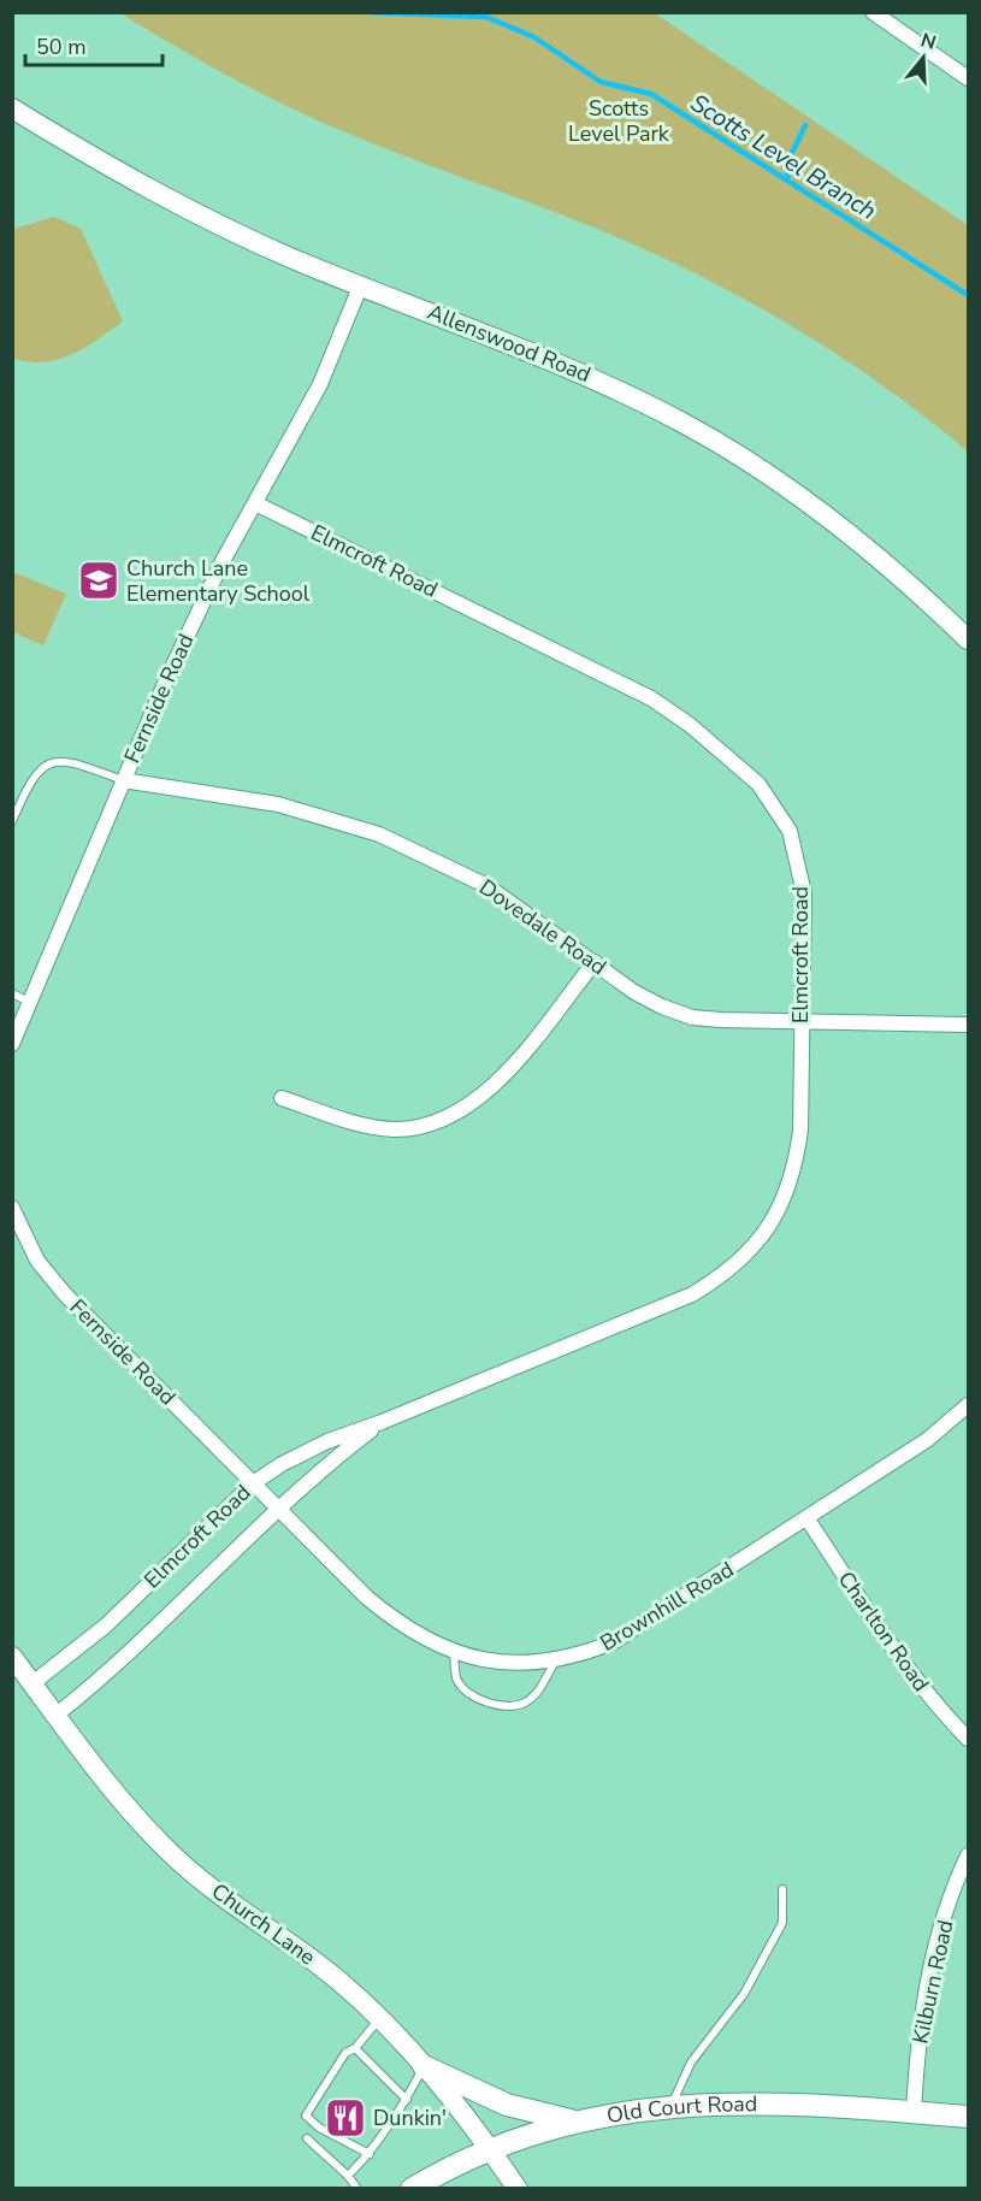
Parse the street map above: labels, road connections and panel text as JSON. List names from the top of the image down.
{
  "streets": {
    "main road": ["Old Court Road"],
    "street": [
      "Allenswood Road",
      "Elmcroft Road",
      "Fernside Road",
      "Dovedale Road",
      "Brownhill Road",
      "Charlton Road",
      "Church Lane",
      "Kilburn Road"
    ]
  },
  "crossings": [
    ["Allenswood Road", "Fernside Road"],
    ["Elmcroft Road", "Fernside Road"],
    ["Elmcroft Road", "Dovedale Road"],
    ["Elmcroft Road", "Brownhill Road"],
    ["Elmcroft Road", "Church Lane"],
    ["Fernside Road", "Dovedale Road"],
    ["Fernside Road", "Brownhill Road"],
    ["Brownhill Road", "Charlton Road"],
    ["Church Lane", "Old Court Road"],
    ["Kilburn Road", "Old Court Road"]
  ],
  "water": ["Scotts Level Branch"],
  "parks": ["Scotts Level Park"],
  "places": {
    "school or university": ["Church Lane Elementary School"],
    "restaurant": ["Dunkin'"]
  },
  "scale_bar": "50 m",
  "north": "top"
}
